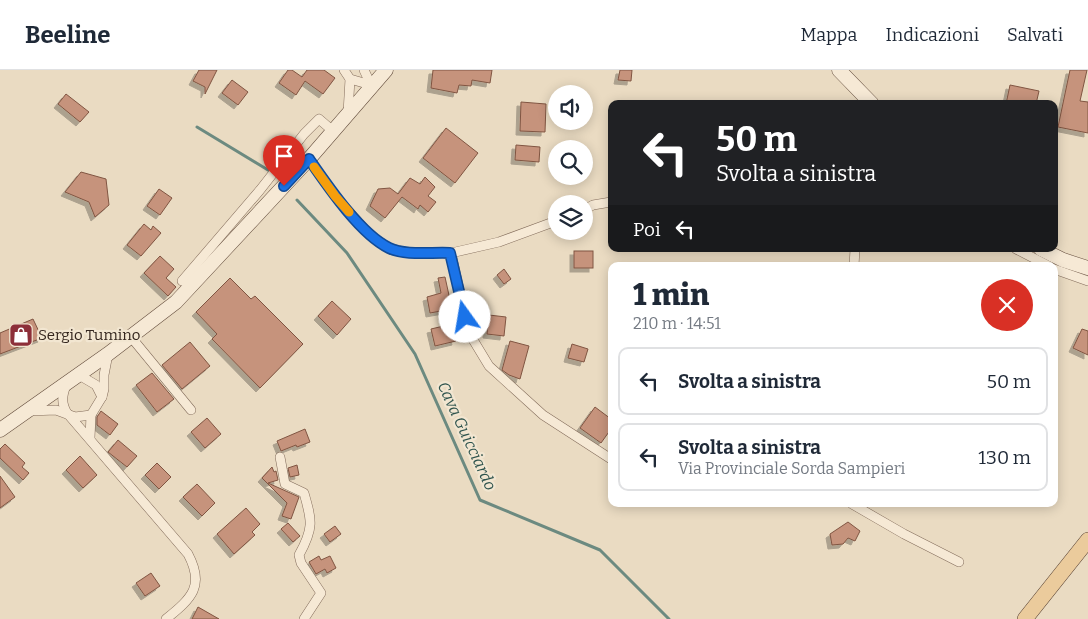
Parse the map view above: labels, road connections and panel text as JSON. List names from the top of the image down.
{
  "water": ["Cava Guicciardo"],
  "places": {
    "shop": ["Sergio Tumino"]
  },
  "page": {
    "header": "Beeline",
    "nav": ["Mappa", "Indicazioni", "Salvati"],
    "turn": ["50 m", "Svolta a sinistra"],
    "then": "Poi",
    "heading": ["1 min", "210 m · 14:51"],
    "list": [
      {
        "name": "Svolta a sinistra",
        "value": "50 m"
      },
      {
        "name": "Svolta a sinistra",
        "note": "Via Provinciale Sorda Sampieri",
        "value": "130 m"
      }
    ]
  }
}
